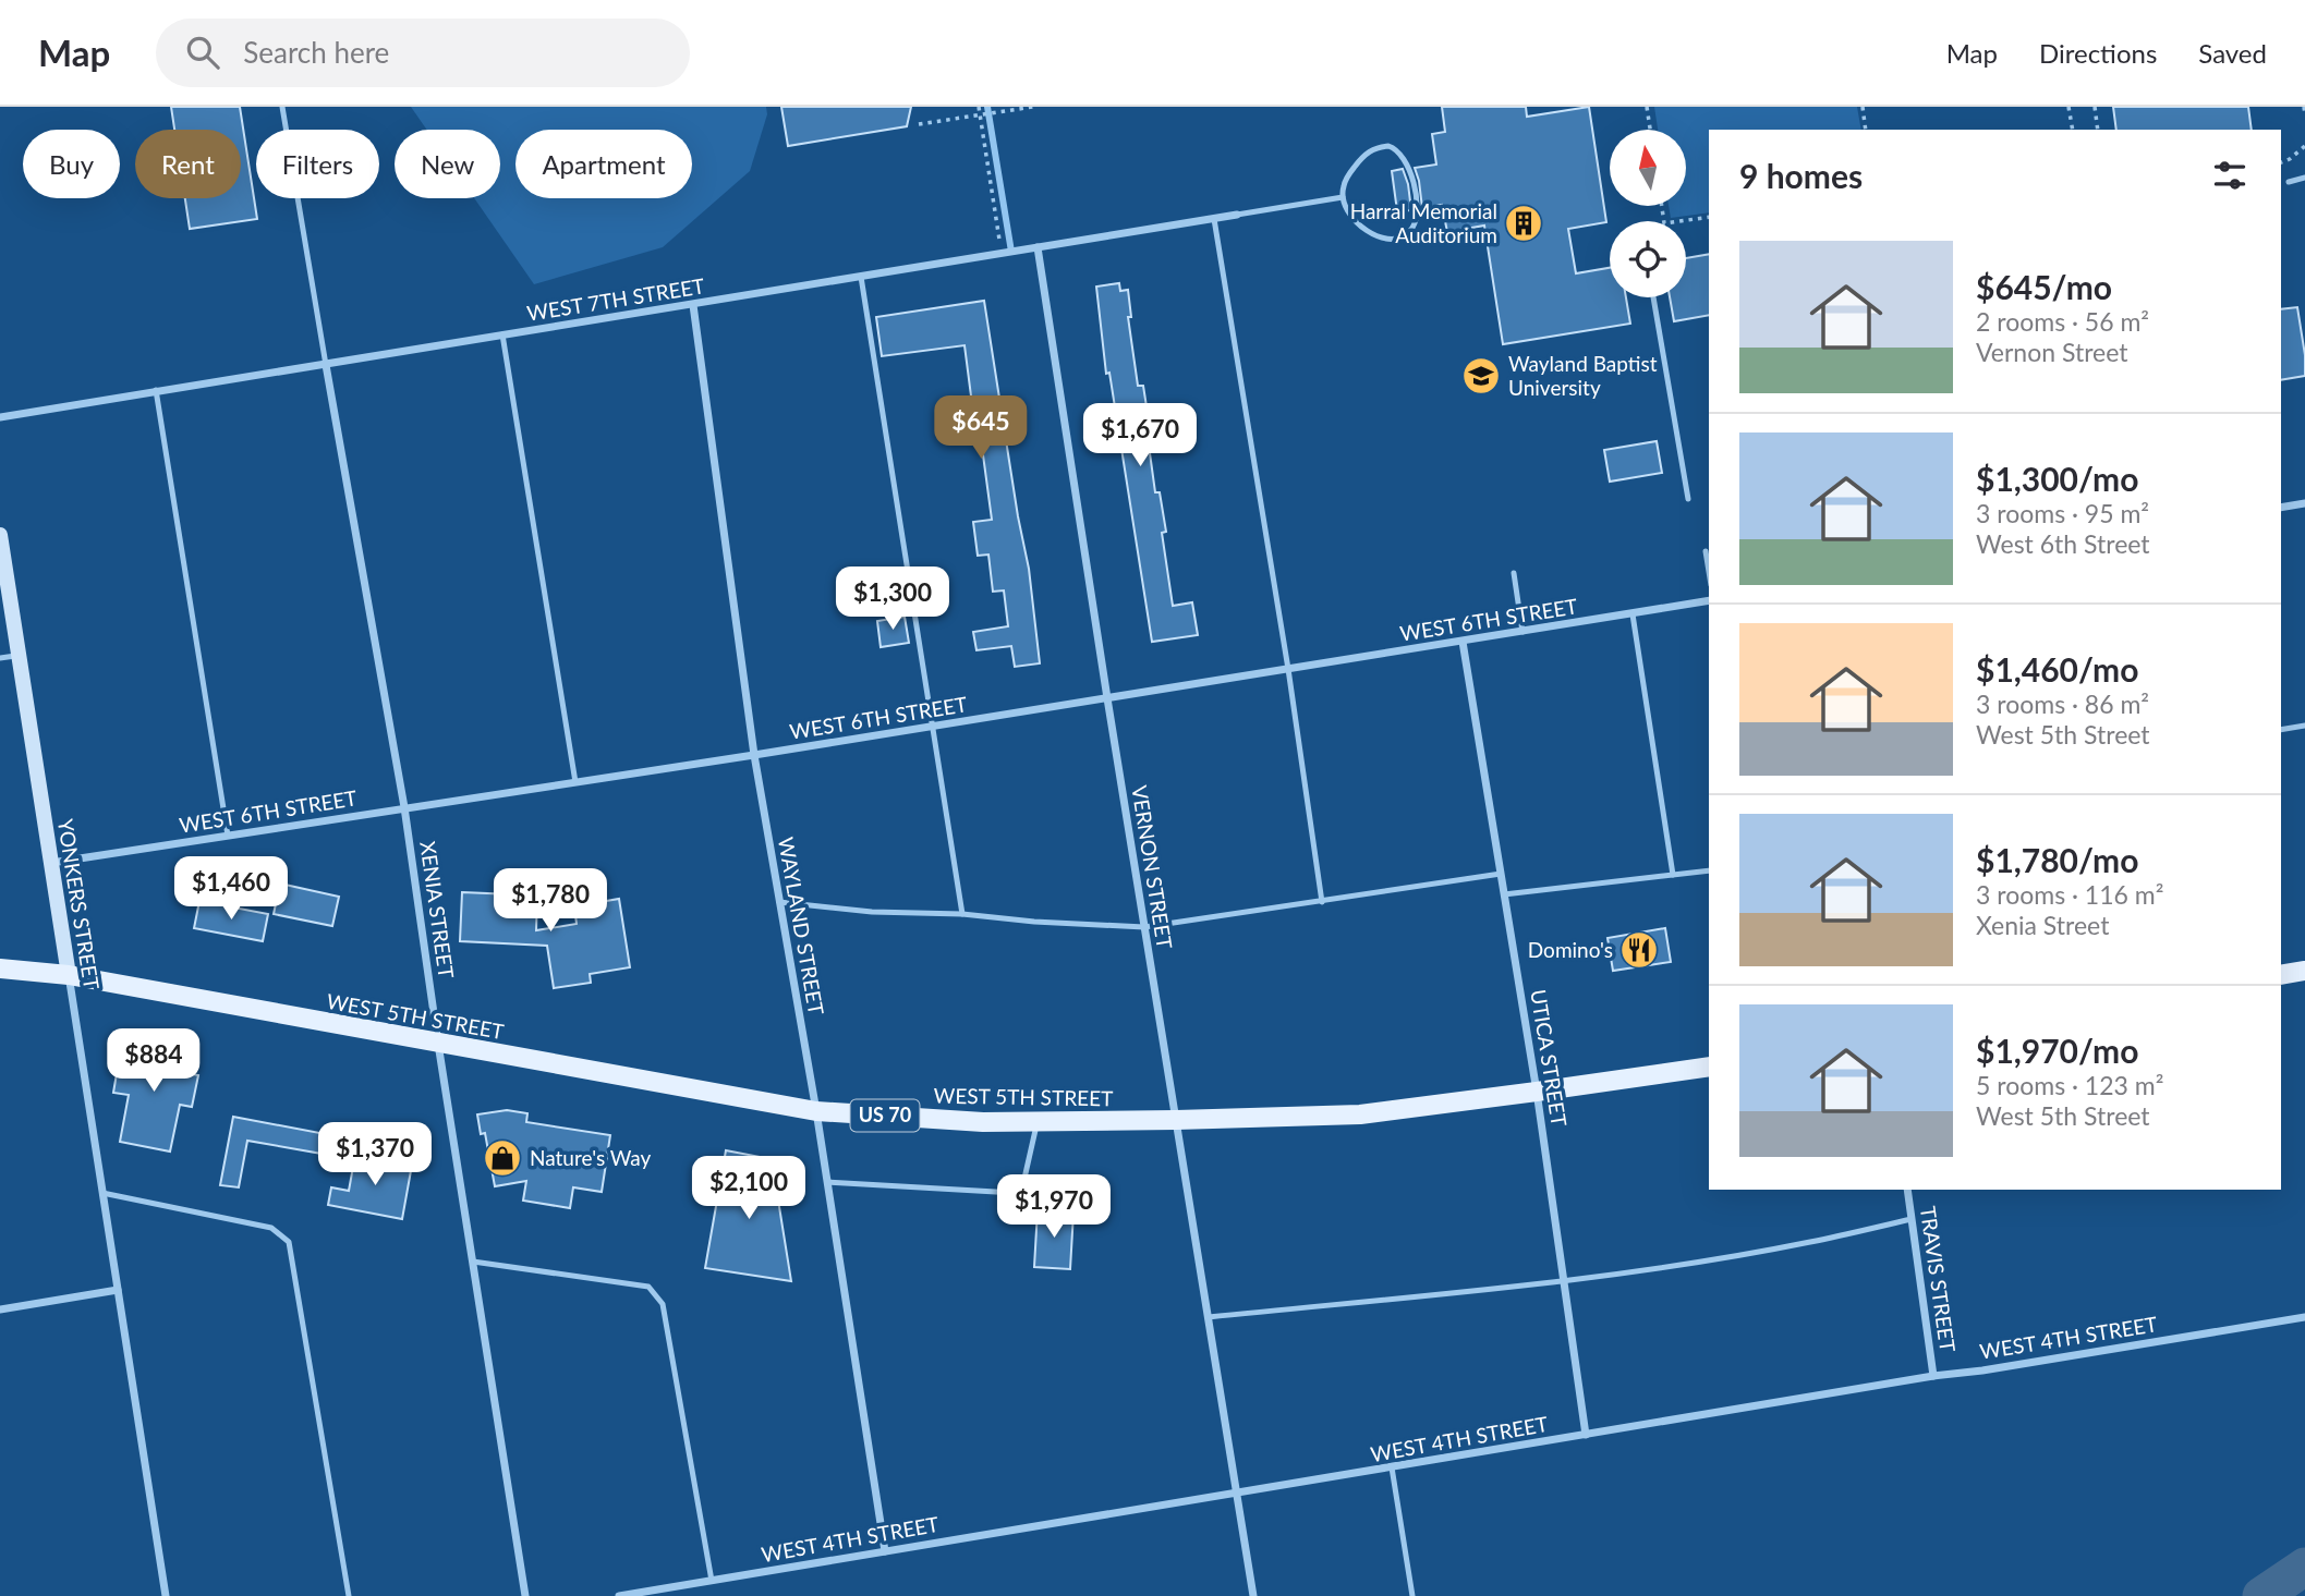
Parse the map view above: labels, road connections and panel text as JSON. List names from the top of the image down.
{
  "streets": {
    "main road": ["WEST 5TH STREET", "US 70"],
    "street": [
      "WEST 7TH STREET",
      "WEST 6TH STREET",
      "VERNON STREET",
      "YONKERS STREET",
      "XENIA STREET",
      "WAYLAND STREET",
      "UTICA STREET",
      "TRAVIS STREET",
      "WEST 4TH STREET"
    ]
  },
  "crossings": [
    ["WEST 7TH STREET", "VERNON STREET"],
    ["WEST 7TH STREET", "XENIA STREET"],
    ["WEST 7TH STREET", "WAYLAND STREET"],
    ["WEST 6TH STREET", "VERNON STREET"],
    ["WEST 6TH STREET", "YONKERS STREET"],
    ["WEST 6TH STREET", "XENIA STREET"],
    ["WEST 6TH STREET", "WAYLAND STREET"],
    ["WEST 6TH STREET", "UTICA STREET"],
    ["VERNON STREET", "WEST 5TH STREET"],
    ["VERNON STREET", "WEST 4TH STREET"],
    ["YONKERS STREET", "WEST 5TH STREET"],
    ["YONKERS STREET", "US 70"],
    ["XENIA STREET", "WEST 5TH STREET"],
    ["WAYLAND STREET", "WEST 5TH STREET"],
    ["WAYLAND STREET", "WEST 4TH STREET"],
    ["WEST 5TH STREET", "UTICA STREET"],
    ["WEST 5TH STREET", "US 70"],
    ["UTICA STREET", "WEST 4TH STREET"],
    ["TRAVIS STREET", "WEST 4TH STREET"]
  ],
  "places": {
    "building": ["Harral Memorial Auditorium"],
    "school or university": ["Wayland Baptist University"],
    "restaurant": ["Domino's"],
    "shop": ["Nature's Way"]
  },
  "north": "top",
  "page": {
    "header": "Map",
    "search": "Search here",
    "nav": ["Map", "Directions", "Saved"],
    "chip": [
      "Buy",
      "Rent",
      "Filters",
      "New",
      "Apartment"
    ],
    "heading": "9 homes",
    "list": [
      {
        "name": "$645/mo",
        "note": "2 rooms · 56 m² · Vernon Street"
      },
      {
        "name": "$1,300/mo",
        "note": "3 rooms · 95 m² · West 6th Street"
      },
      {
        "name": "$1,460/mo",
        "note": "3 rooms · 86 m² · West 5th Street"
      },
      {
        "name": "$1,780/mo",
        "note": "3 rooms · 116 m² · Xenia Street"
      },
      {
        "name": "$1,970/mo",
        "note": "5 rooms · 123 m² · West 5th Street"
      }
    ],
    "price": [
      "$645",
      "$1,670",
      "$1,300",
      "$1,460",
      "$1,780",
      "$884",
      "$1,370",
      "$2,100",
      "$1,970"
    ]
  }
}
